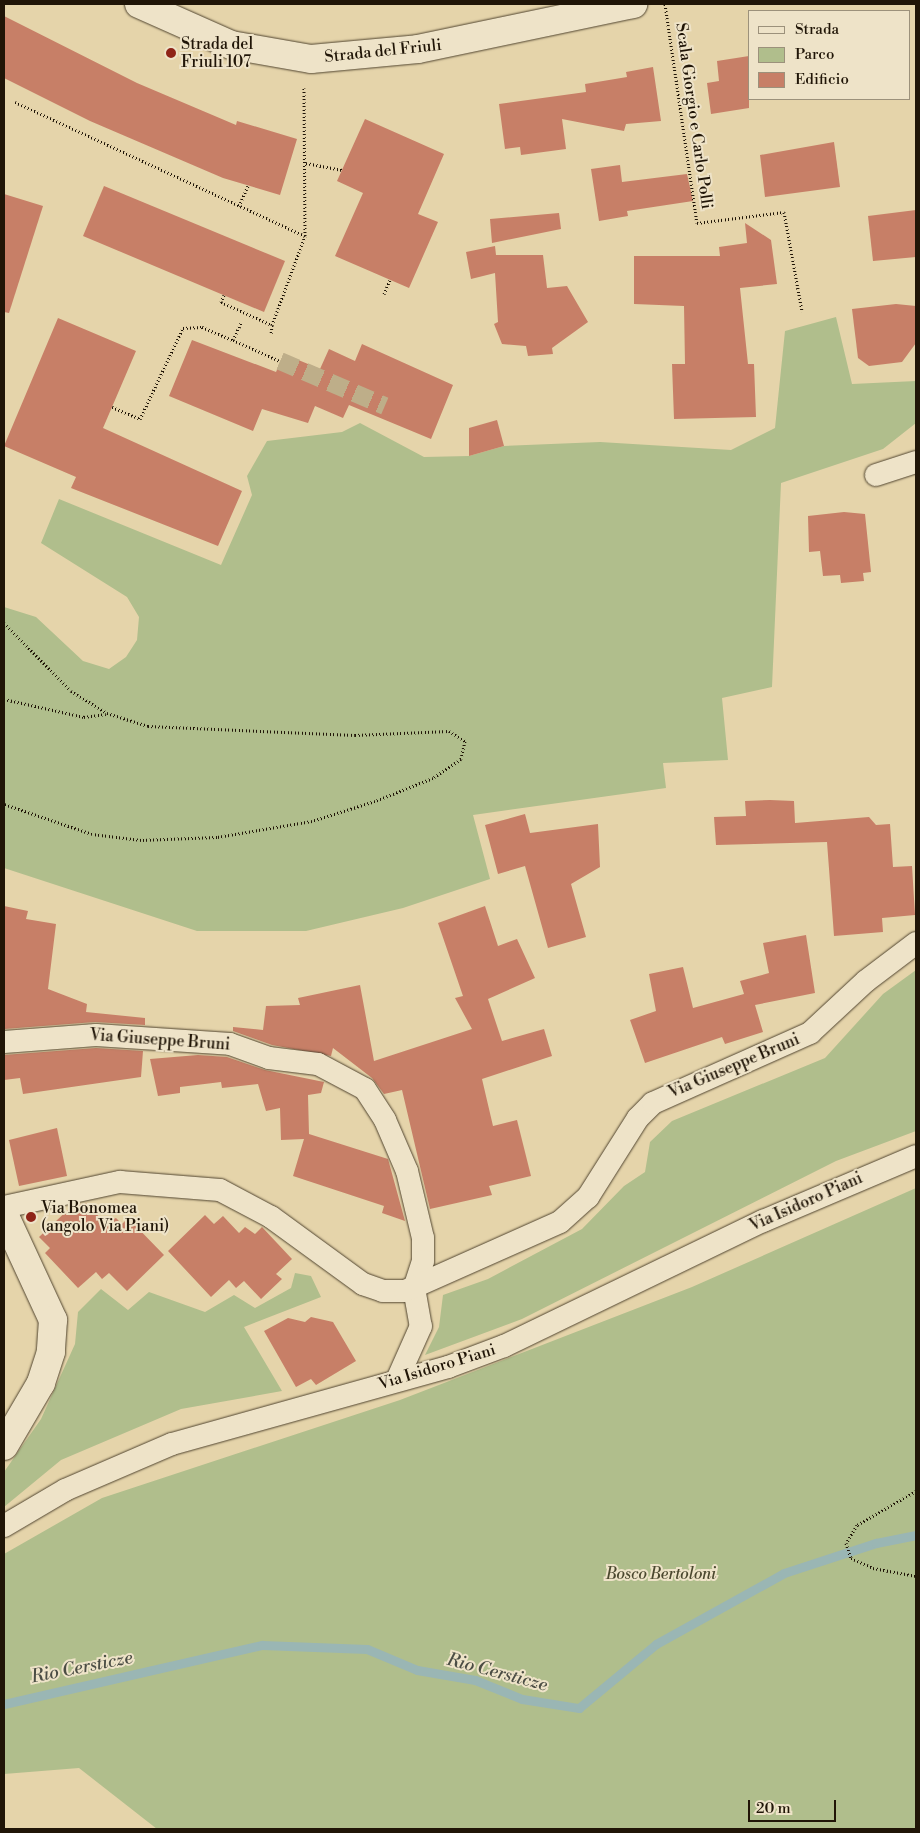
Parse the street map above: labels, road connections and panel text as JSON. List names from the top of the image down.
{
  "streets": {
    "main road": ["Strada del Friuli"],
    "street": ["Via Giuseppe Bruni", "Via Isidoro Piani"],
    "path": ["Scala Giorgio e Carlo Polli"]
  },
  "crossings": [
    ["Via Giuseppe Bruni", "Via Isidoro Piani"]
  ],
  "water": ["Rio Cersticze"],
  "parks": ["Bosco Bertoloni"],
  "places": ["Strada del Friuli 107", "Via Bonomea (angolo Via Piani)"],
  "legend": ["Strada", "Parco", "Edificio"],
  "scale_bar": "20 m"
}
